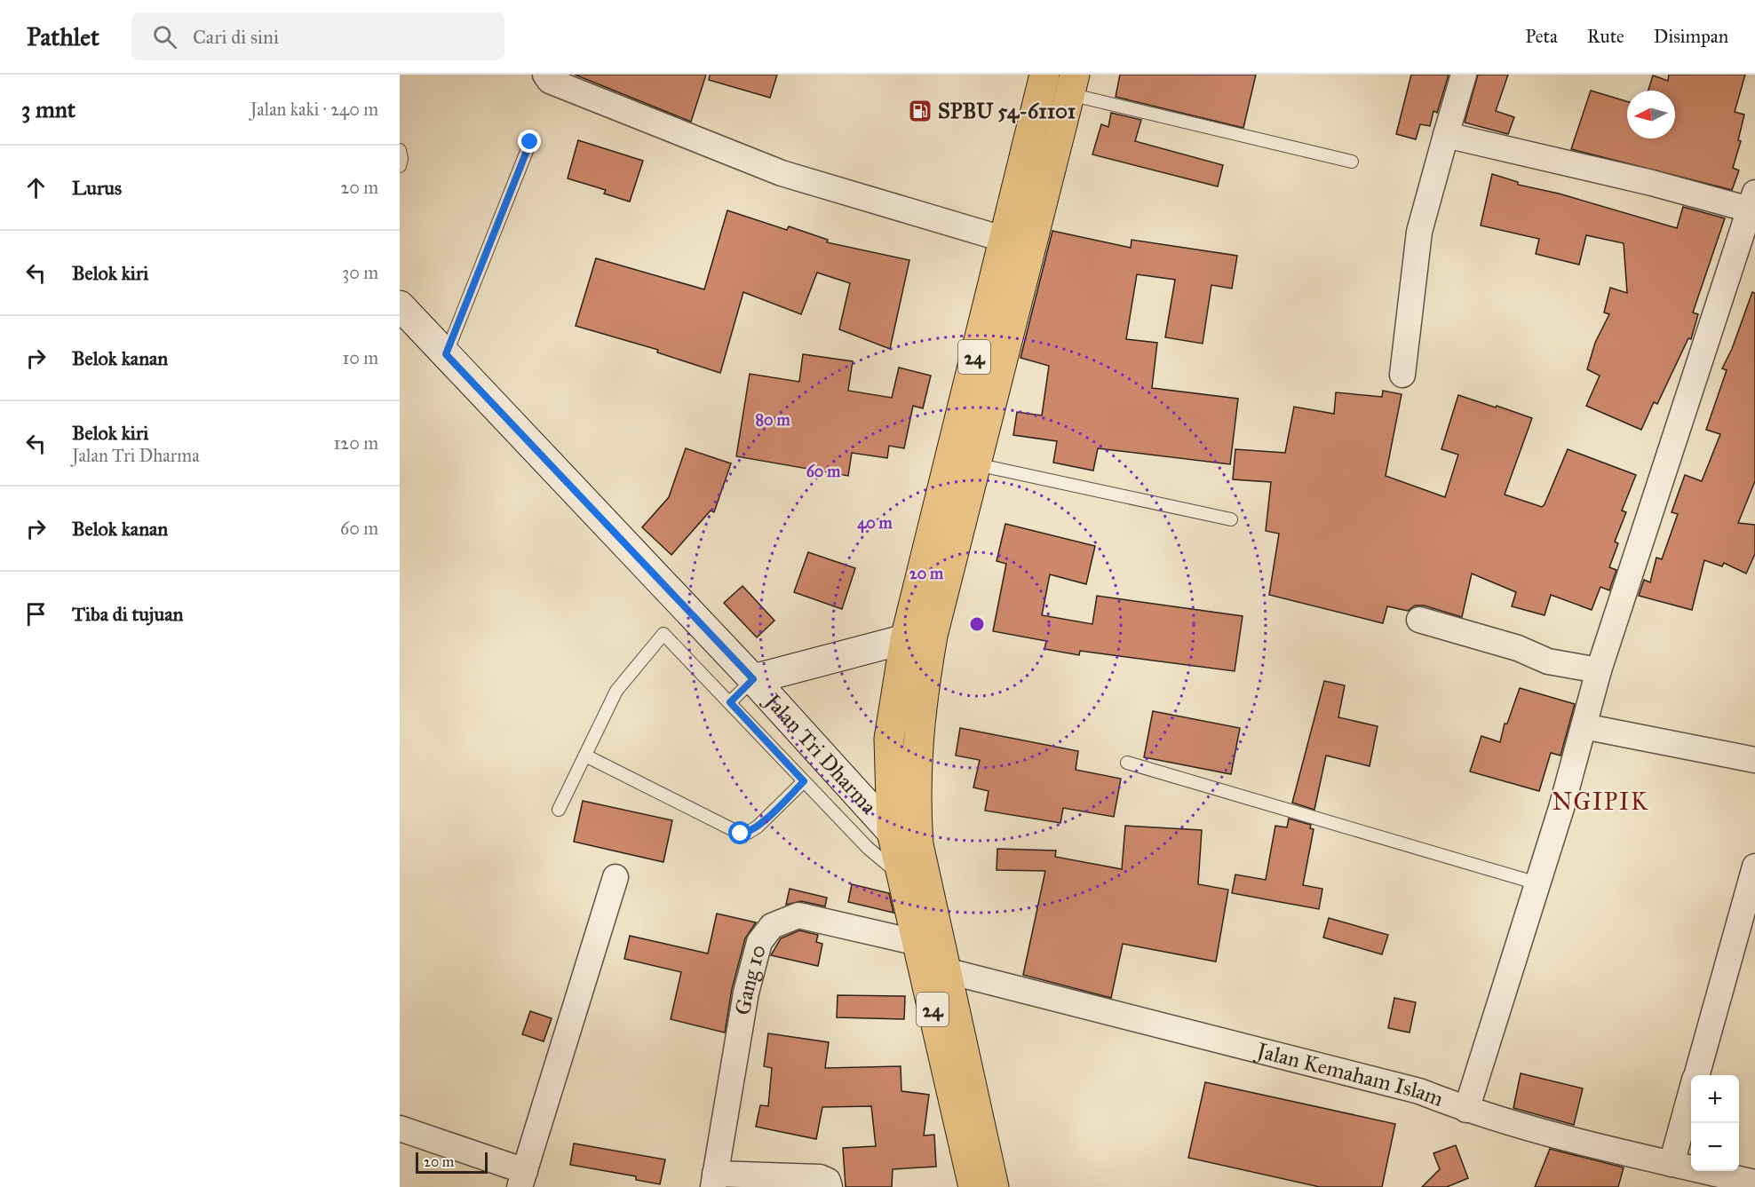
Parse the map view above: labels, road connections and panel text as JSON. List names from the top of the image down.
{
  "streets": {
    "highway": ["24"],
    "main road": ["Jalan Tri Dharma"],
    "street": ["Gang 10", "Jalan Kemaham Islam"]
  },
  "crossings": [
    ["24", "Jalan Tri Dharma"],
    ["24", "Gang 10"],
    ["24", "Jalan Kemaham Islam"]
  ],
  "districts": ["NGIPIK"],
  "places": {
    "fuel station": ["SPBU 54-61101"]
  },
  "scale_bar": "20 m",
  "north": "left",
  "page": {
    "header": "Pathlet",
    "search": "Cari di sini",
    "nav": ["Peta", "Rute", "Disimpan"],
    "heading": ["3 mnt", "Jalan kaki · 240 m"],
    "list": [
      ["Lurus", "20 m"],
      ["Belok kiri", "30 m"],
      ["Belok kanan", "10 m"],
      ["Belok kiri", "Jalan Tri Dharma", "120 m"],
      ["Belok kanan", "60 m"],
      "Tiba di tujuan"
    ],
    "map_buttons": ["+", "−"],
    "scale": "20 m"
  },
  "rings": [
    "80 m",
    "60 m",
    "40 m",
    "20 m"
  ]
}
